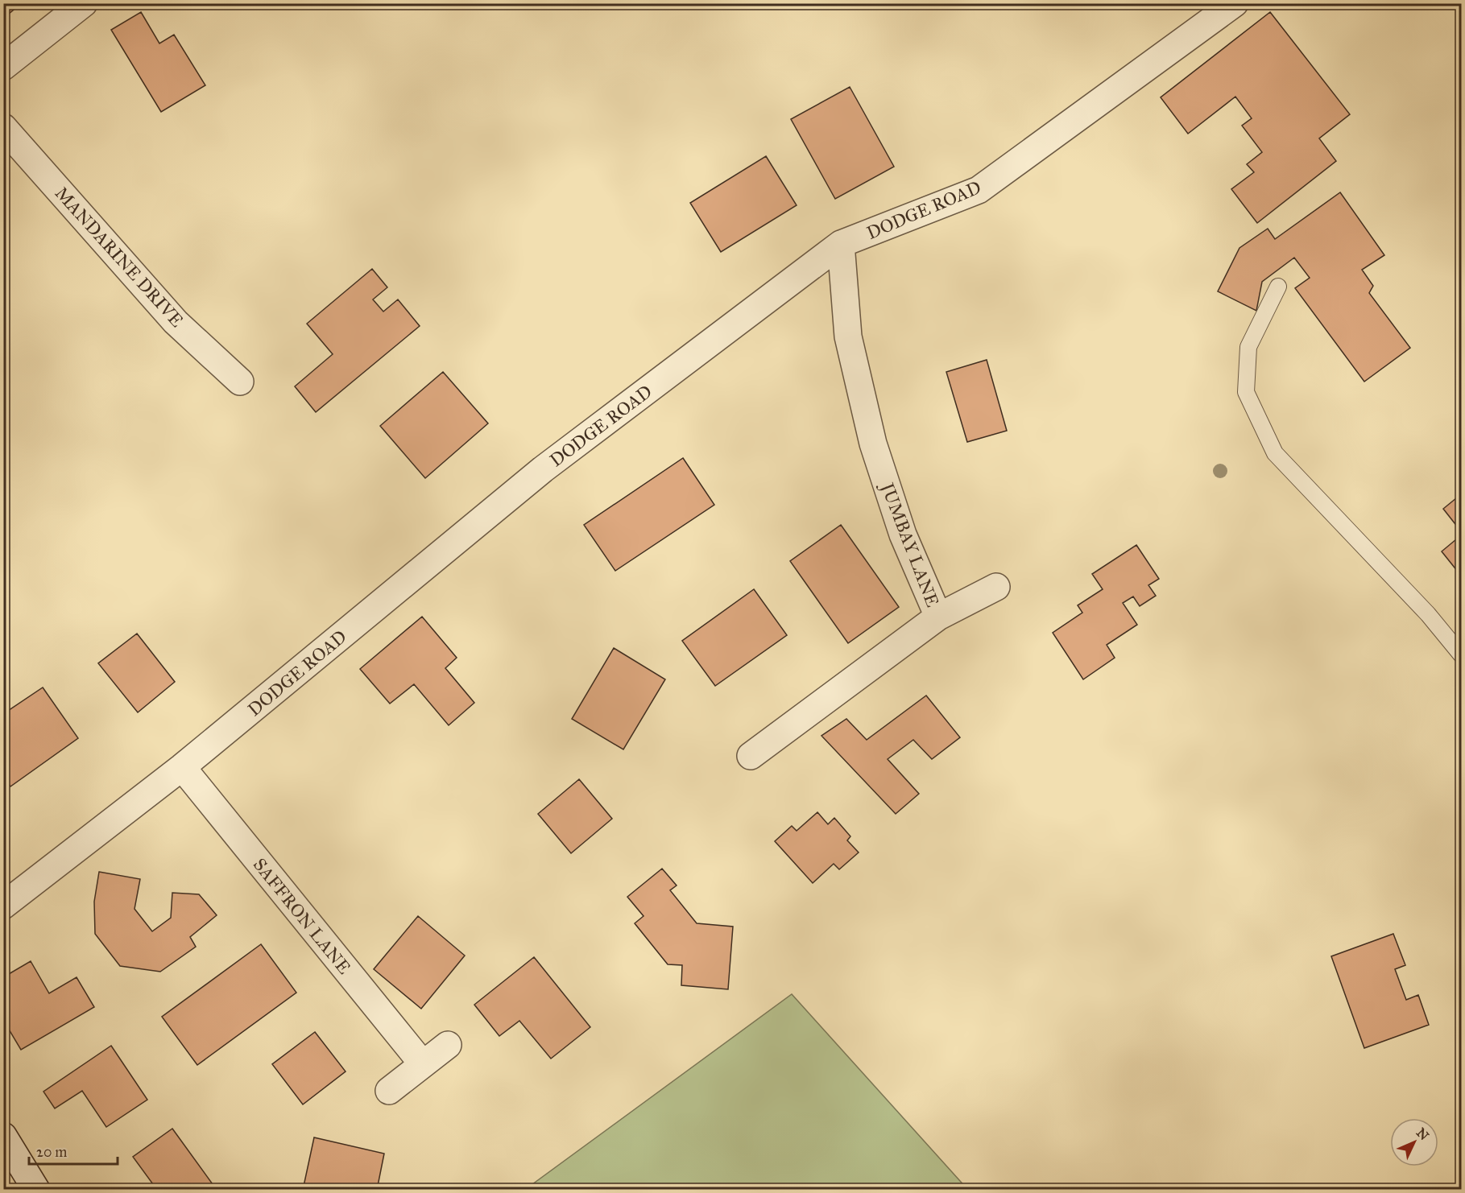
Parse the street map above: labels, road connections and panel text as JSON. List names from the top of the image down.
{
  "streets": {
    "street": [
      "DODGE ROAD",
      "MANDARINE DRIVE",
      "JUMBAY LANE",
      "SAFFRON LANE"
    ]
  },
  "crossings": [
    ["DODGE ROAD", "JUMBAY LANE"],
    ["DODGE ROAD", "SAFFRON LANE"]
  ],
  "scale_bar": "20 m",
  "north": "top right"
}
